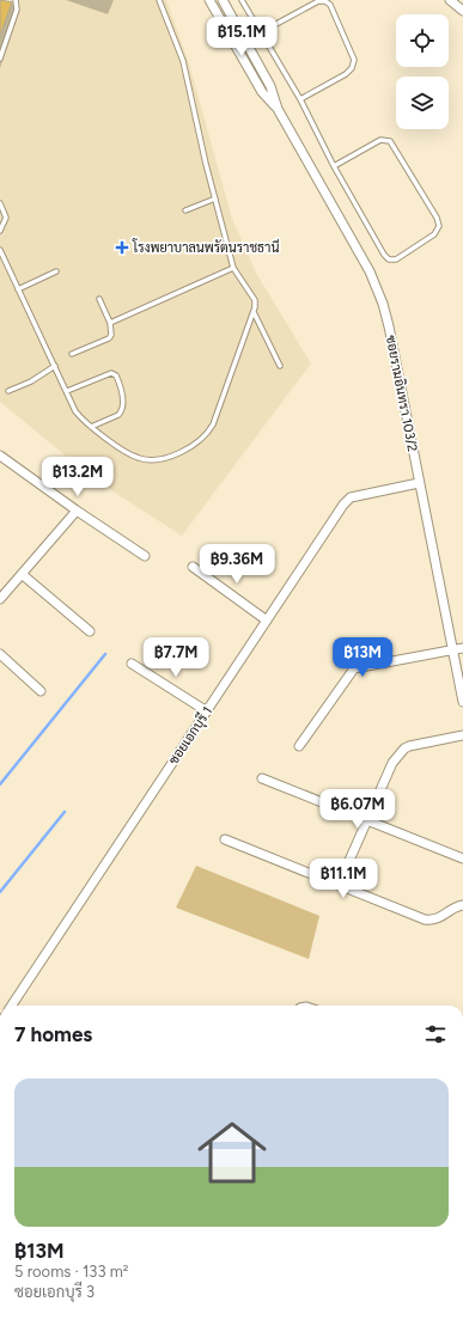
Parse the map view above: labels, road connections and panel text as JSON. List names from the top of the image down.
{
  "streets": {
    "street": ["ซอยรามอินทรา 103/2", "ซอยเอกบุรี 1"]
  },
  "crossings": [
    ["ซอยรามอินทรา 103/2", "ซอยเอกบุรี 1"]
  ],
  "places": {
    "health": ["โรงพยาบาลนพรัตนราชธานี"]
  },
  "page": {
    "price": [
      "฿15.1M",
      "฿13.2M",
      "฿9.36M",
      "฿7.7M",
      "฿13M",
      "฿6.07M",
      "฿11.1M"
    ],
    "heading": "7 homes",
    "list": [
      {
        "name": "฿13M",
        "note": "5 rooms · 133 m² · ซอยเอกบุรี 3"
      }
    ]
  }
}
